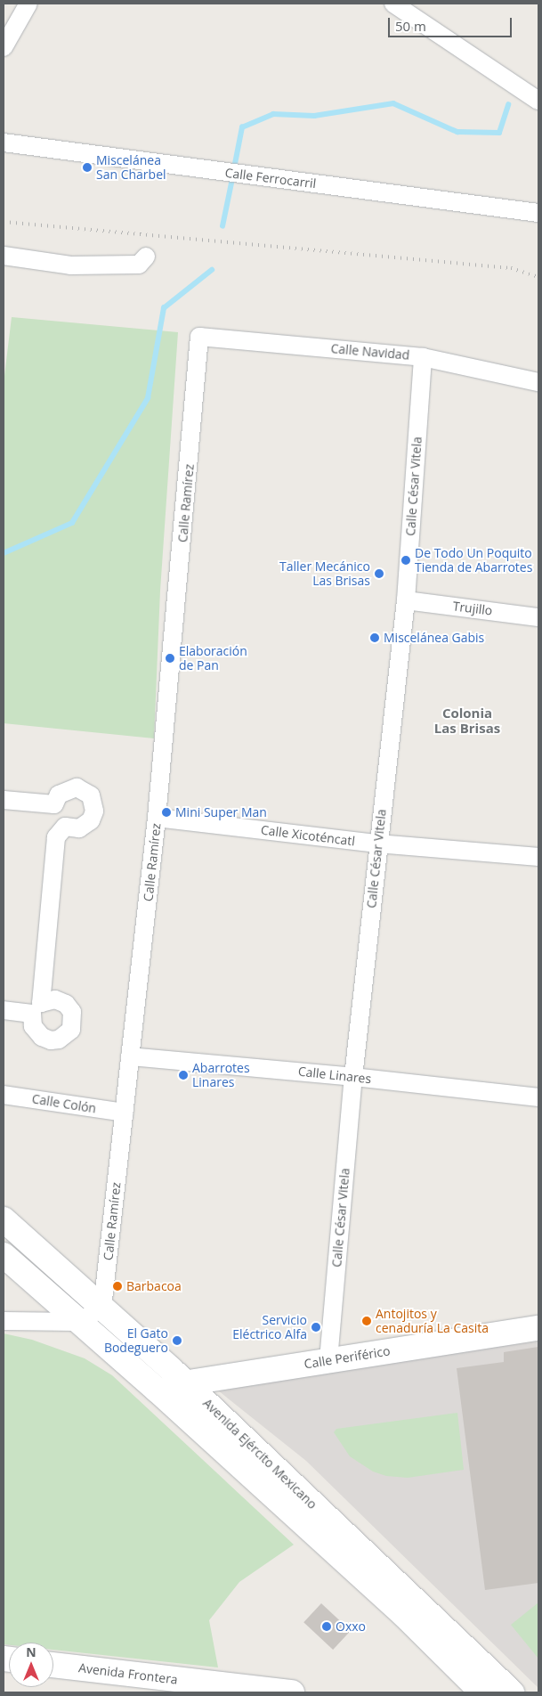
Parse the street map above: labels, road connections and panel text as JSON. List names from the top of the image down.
{
  "streets": {
    "main road": ["Calle Periférico", "Avenida Ejército Mexicano", "Avenida Frontera"],
    "street": [
      "Calle Ferrocarril",
      "Calle Navidad",
      "Calle César Vitela",
      "Calle Ramírez",
      "Trujillo",
      "Calle Xicoténcatl",
      "Calle Linares",
      "Calle Colón"
    ]
  },
  "crossings": [
    ["Calle Navidad", "Calle César Vitela"],
    ["Calle Navidad", "Calle Ramírez"],
    ["Calle César Vitela", "Trujillo"],
    ["Calle César Vitela", "Calle Xicoténcatl"],
    ["Calle César Vitela", "Calle Linares"],
    ["Calle César Vitela", "Calle Periférico"],
    ["Calle Ramírez", "Calle Xicoténcatl"],
    ["Calle Ramírez", "Calle Linares"],
    ["Calle Ramírez", "Calle Colón"],
    ["Calle Ramírez", "Avenida Ejército Mexicano"],
    ["Calle Periférico", "Avenida Ejército Mexicano"]
  ],
  "districts": ["Colonia Las Brisas"],
  "places": [
    "Miscelánea San Charbel",
    "De Todo Un Poquito Tienda de Abarrotes",
    "Taller Mecánico Las Brisas",
    "Miscelánea Gabis",
    "Elaboración de Pan",
    "Mini Super Man",
    "Abarrotes Linares",
    "Barbacoa",
    "Antojitos y cenaduría La Casita",
    "Servicio Eléctrico Alfa",
    "El Gato Bodeguero",
    "Oxxo"
  ],
  "scale_bar": "50 m",
  "north": "top"
}
